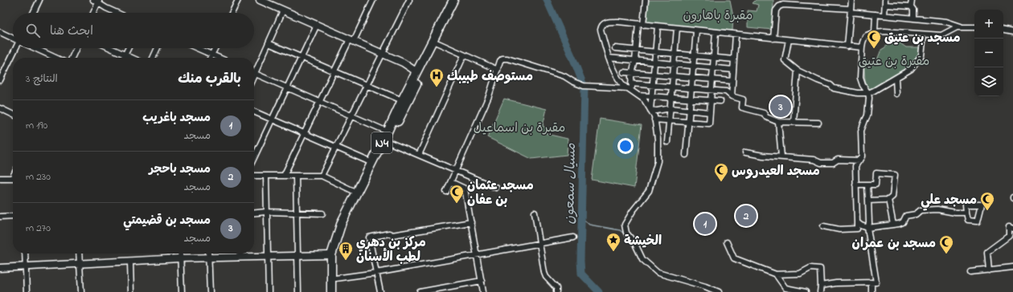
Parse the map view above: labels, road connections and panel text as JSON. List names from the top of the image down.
{
  "streets": {
    "highway": ["N4"]
  },
  "water": ["مسيال سمعون"],
  "parks": ["مقبرة باهارون", "مقبرة بن عتيق", "مقبرة بن اسماعيل"],
  "places": {
    "mosque": [
      "مسجد بن عتيق",
      "مسجد العيدروس",
      "مسجد عثمان بن عفان",
      "مسجد علي",
      "مسجد بن عمران"
    ],
    "hospital": ["مستوصف طبيبك"],
    "place": ["الخيشة"],
    "building": ["مركز بن دهري لطب الأسنان"]
  },
  "page": {
    "map_buttons": ["+", "−"],
    "search": "ابحث هنا",
    "heading": ["بالقرب منك", "النتائج: 3"],
    "pins": ["3", "2", "1"],
    "list": [
      {
        "mark": "1",
        "name": "مسجد باغريب",
        "note": "مسجد",
        "value": "190 m"
      },
      {
        "mark": "2",
        "name": "مسجد باحجر",
        "note": "مسجد",
        "value": "230 m"
      },
      {
        "mark": "3",
        "name": "مسجد بن قضيمتي",
        "note": "مسجد",
        "value": "270 m"
      }
    ]
  }
}
